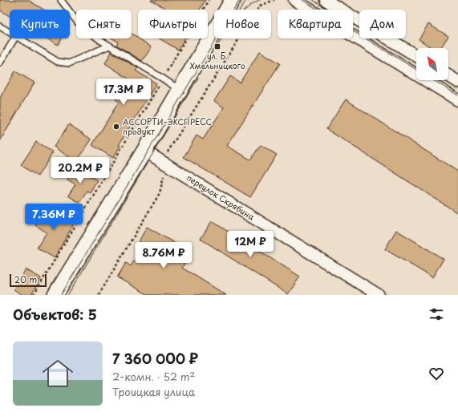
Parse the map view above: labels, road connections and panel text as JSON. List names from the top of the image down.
{
  "streets": {
    "street": ["переулок Скрябина"]
  },
  "places": {
    "transit": ["ул. Б. Хмельницкого"],
    "other": ["АССОРТИ-ЭКСПРЕСС продукт"]
  },
  "scale_bar": "20 m",
  "north": "top left",
  "page": {
    "chip": [
      "Купить",
      "Снять",
      "Фильтры",
      "Новое",
      "Квартира",
      "Дом"
    ],
    "price": [
      "17.3M ₽",
      "20.2M ₽",
      "7.36M ₽",
      "12M ₽",
      "8.76M ₽"
    ],
    "scale": "20 m",
    "heading": "Объектов: 5",
    "list": [
      {
        "name": "7 360 000 ₽",
        "note": "2-комн. · 52 m² · Троицкая улица"
      }
    ]
  }
}
